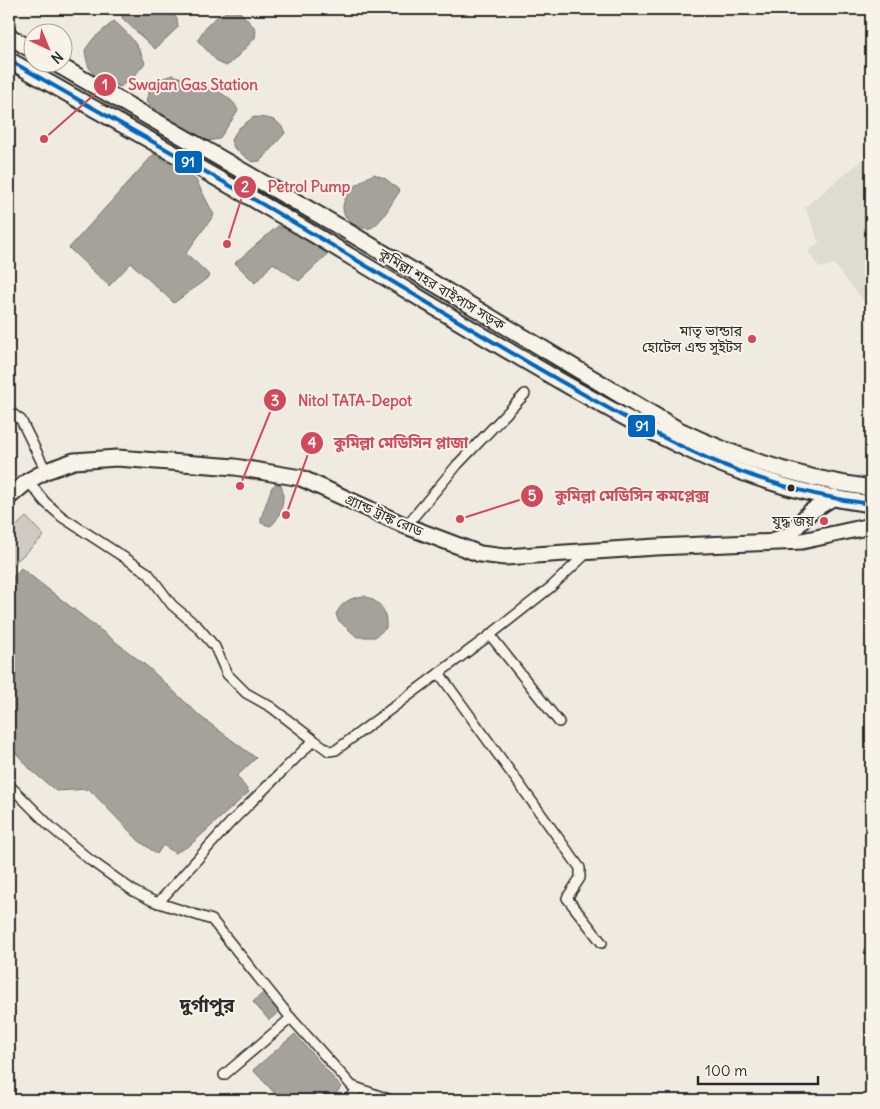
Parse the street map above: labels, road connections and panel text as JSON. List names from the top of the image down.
{
  "streets": {
    "highway": ["কুমিল্লা শহর বাইপাস সড়ক", "গ্র্যান্ড ট্রাঙ্ক রোড"]
  },
  "crossings": [
    ["কুমিল্লা শহর বাইপাস সড়ক", "গ্র্যান্ড ট্রাঙ্ক রোড"]
  ],
  "districts": ["দুর্গাপুর"],
  "places": [
    "Swajan Gas Station",
    "Petrol Pump",
    "মাতৃ ভান্ডার হোটেল এন্ড সুইটস",
    "Nitol TATA-Depot",
    "কুমিল্লা মেডিসিন প্লাজা",
    "কুমিল্লা মেডিসিন কমপ্লেক্স",
    "যুদ্ধ জয়"
  ],
  "lines": ["transit line 91"],
  "scale_bar": "100 m",
  "north": "bottom right"
}
